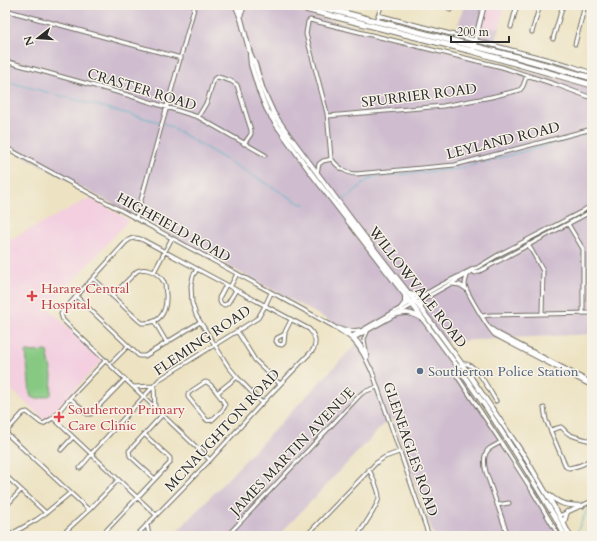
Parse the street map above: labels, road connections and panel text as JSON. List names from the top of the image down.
{
  "streets": {
    "main road": ["WILLOWVALE ROAD"],
    "street": [
      "CRASTER ROAD",
      "SPURRIER ROAD",
      "LEYLAND ROAD",
      "HIGHFIELD ROAD",
      "FLEMING ROAD",
      "MCNAUGHTON ROAD",
      "GLENEAGLES ROAD",
      "JAMES MARTIN AVENUE"
    ]
  },
  "crossings": [
    ["HIGHFIELD ROAD", "FLEMING ROAD"],
    ["HIGHFIELD ROAD", "GLENEAGLES ROAD"],
    ["GLENEAGLES ROAD", "JAMES MARTIN AVENUE"]
  ],
  "places": {
    "health": ["Harare Central Hospital", "Southerton Primary Care Clinic"],
    "other": ["Southerton Police Station"]
  },
  "scale_bar": "200 m",
  "north": "left"
}
